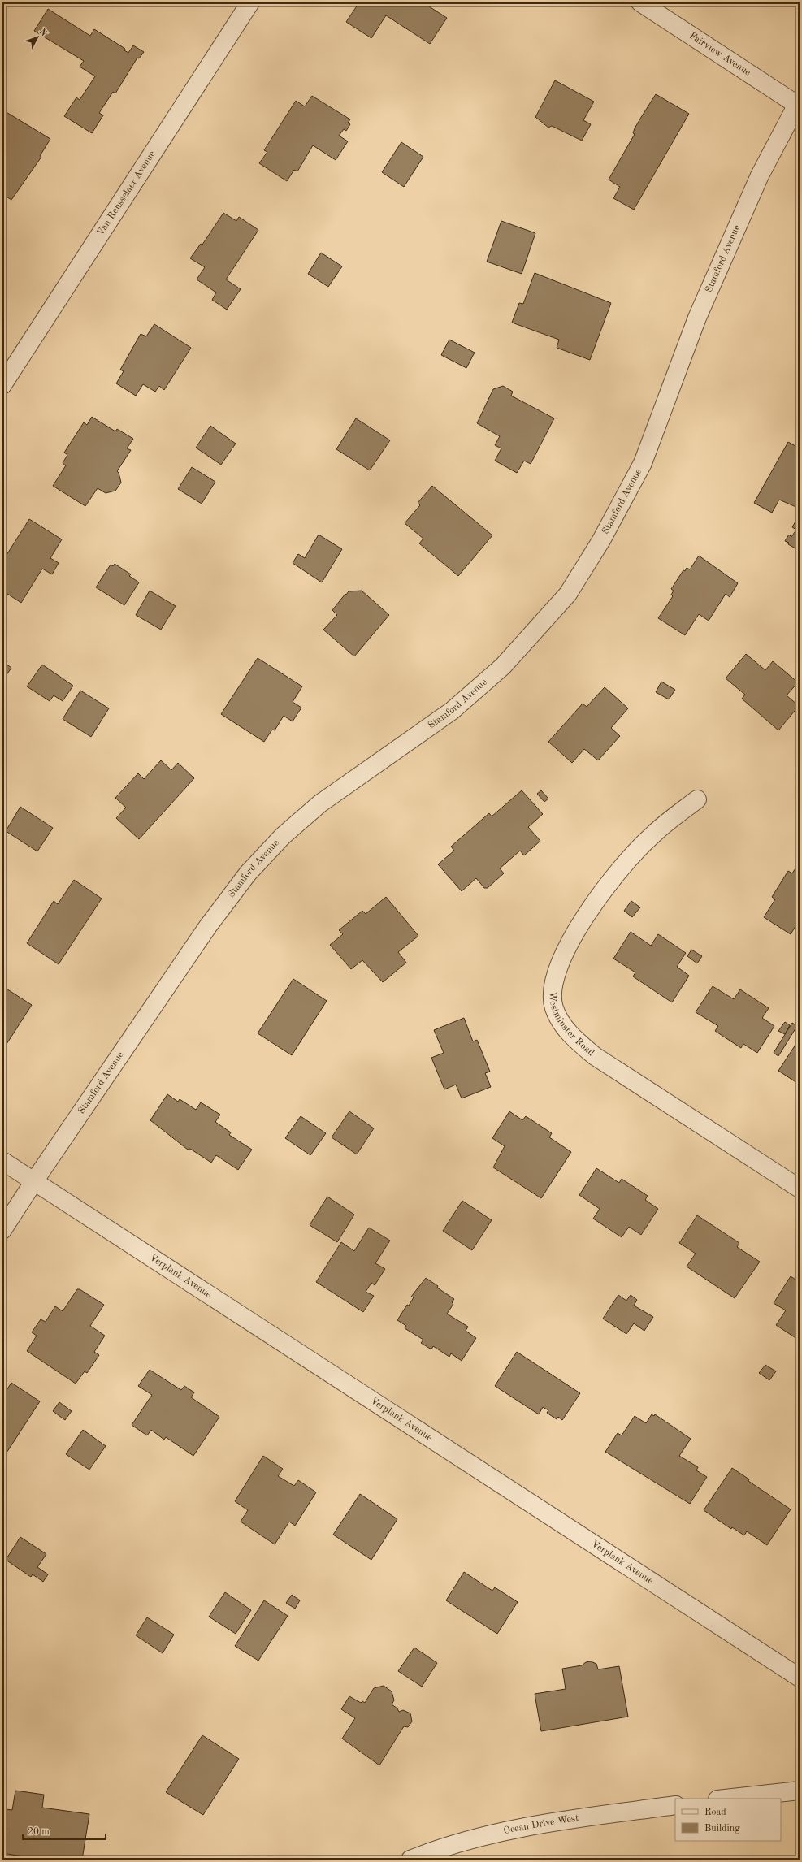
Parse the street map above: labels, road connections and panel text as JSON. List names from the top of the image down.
{
  "streets": {
    "street": [
      "Fairview Avenue",
      "Van Rensselaer Avenue",
      "Stamford Avenue",
      "Westminster Road",
      "Verplank Avenue",
      "Ocean Drive West"
    ]
  },
  "crossings": [
    ["Fairview Avenue", "Stamford Avenue"],
    ["Stamford Avenue", "Verplank Avenue"]
  ],
  "legend": ["Road", "Building"],
  "scale_bar": "20 m",
  "north": "top right"
}
